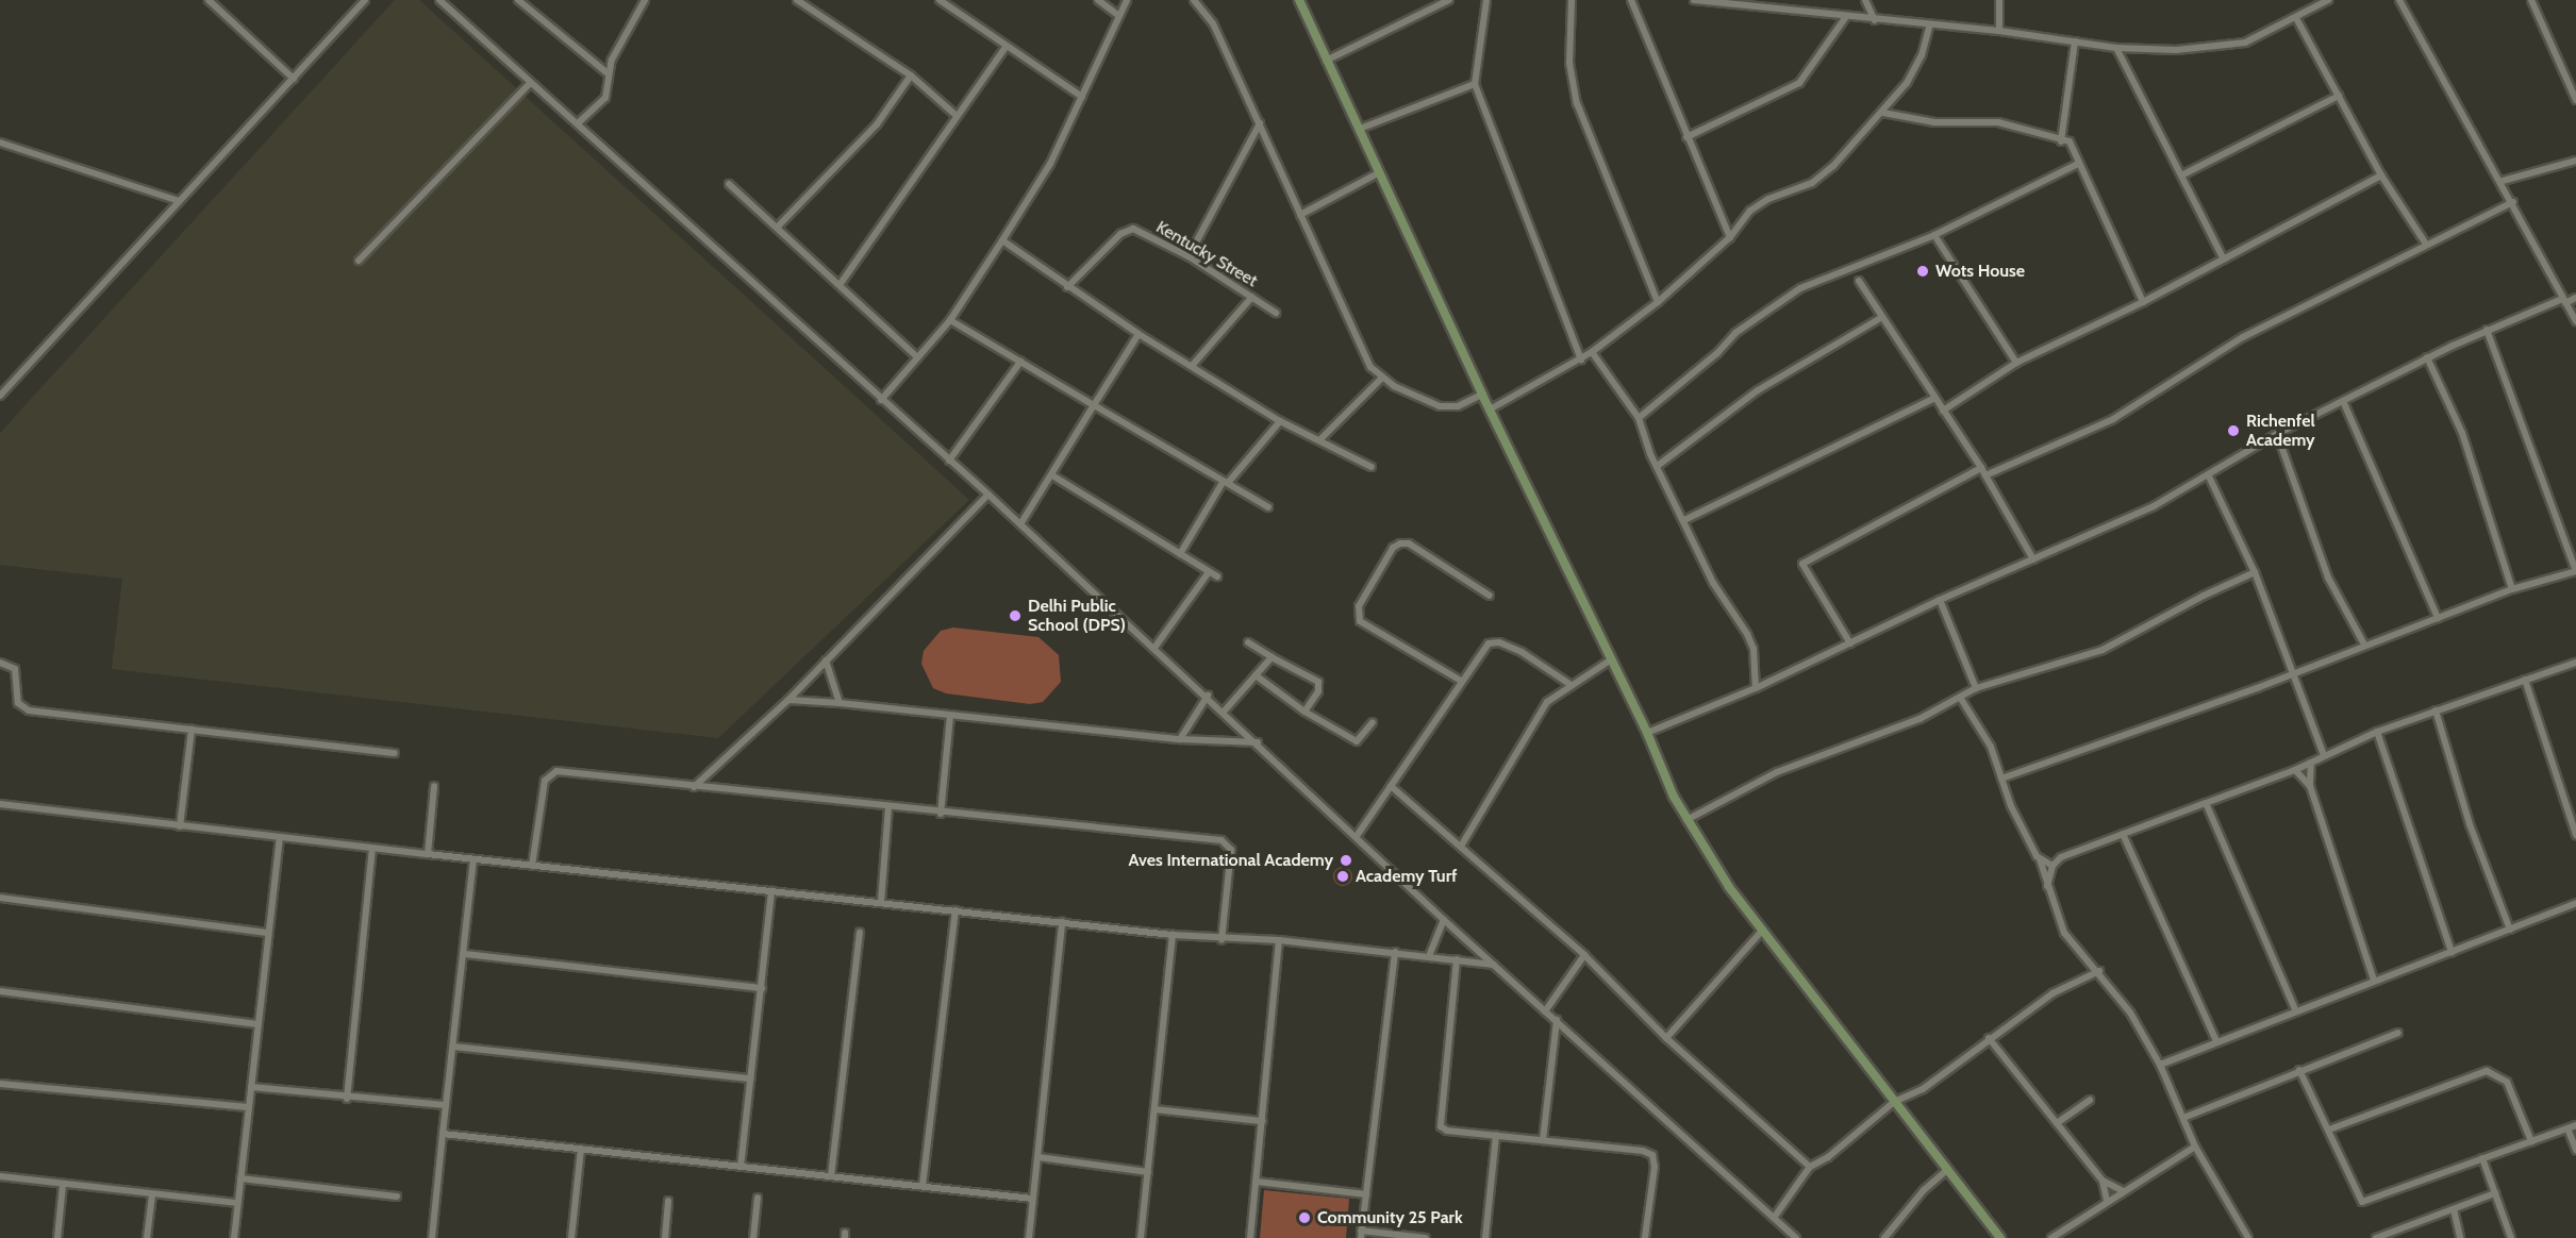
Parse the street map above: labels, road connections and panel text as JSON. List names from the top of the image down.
{
  "streets": {
    "street": ["Kentucky Street"]
  },
  "places": [
    "Wots House",
    "Richenfel Academy",
    "Delhi Public School (DPS)",
    "Aves International Academy",
    "Academy Turf",
    "Community 25 Park"
  ]
}
